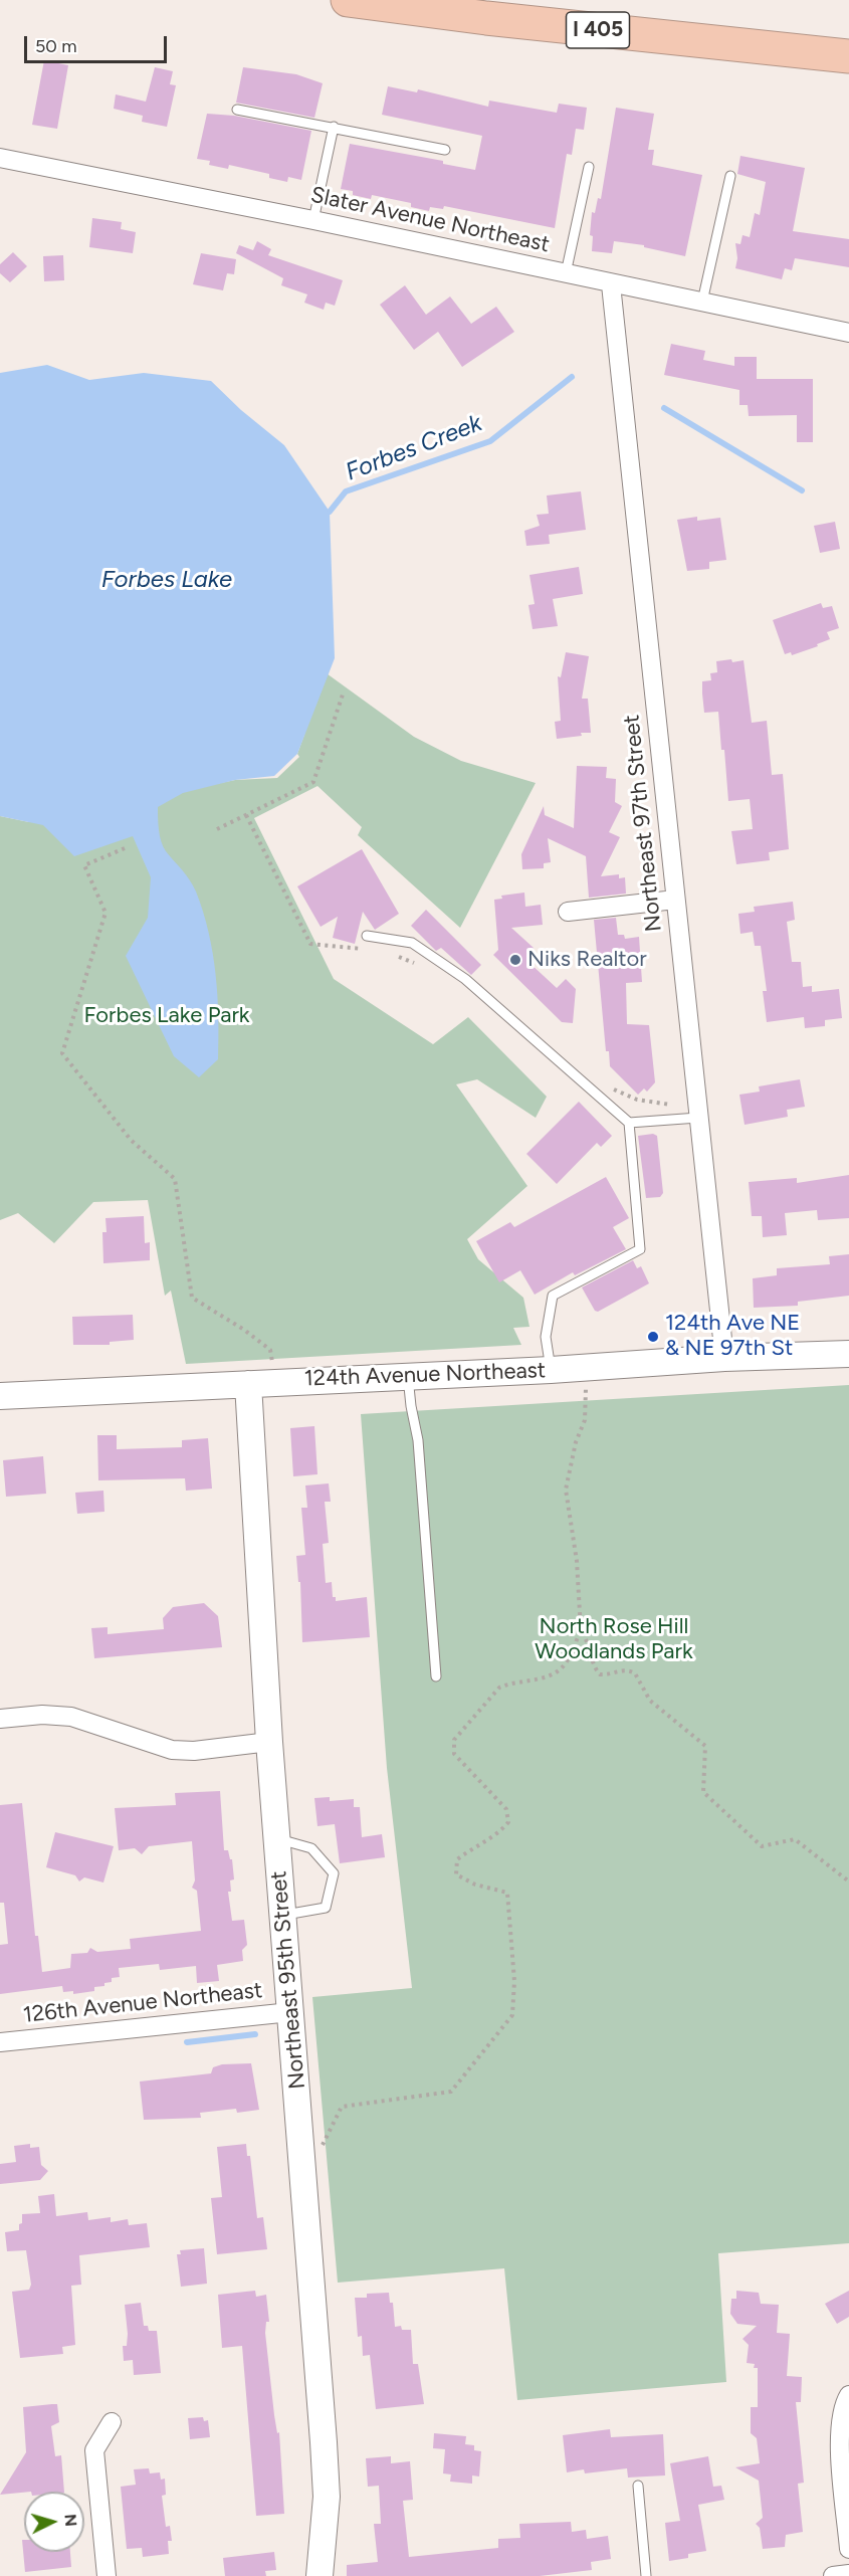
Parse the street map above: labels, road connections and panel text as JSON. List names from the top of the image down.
{
  "streets": {
    "highway": ["I 405"],
    "street": [
      "Slater Avenue Northeast",
      "Northeast 97th Street",
      "124th Avenue Northeast",
      "Northeast 95th Street",
      "126th Avenue Northeast"
    ]
  },
  "crossings": [
    ["Slater Avenue Northeast", "Northeast 97th Street"],
    ["Northeast 97th Street", "124th Avenue Northeast"],
    ["124th Avenue Northeast", "Northeast 95th Street"],
    ["Northeast 95th Street", "126th Avenue Northeast"]
  ],
  "water": ["Forbes Creek", "Forbes Lake"],
  "parks": ["Forbes Lake Park", "North Rose Hill Woodlands Park"],
  "places": ["Niks Realtor", "124th Ave NE & NE 97th St"],
  "scale_bar": "50 m",
  "north": "right"
}
